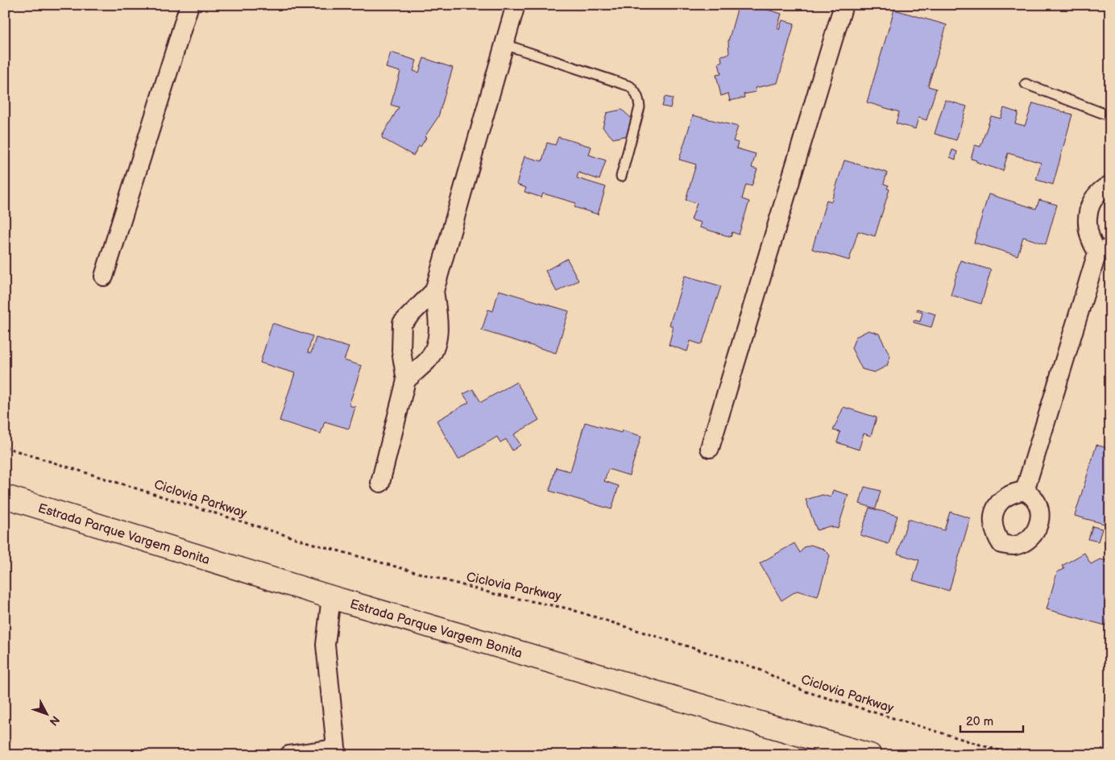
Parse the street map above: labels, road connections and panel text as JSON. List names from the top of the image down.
{
  "streets": {
    "main road": ["Estrada Parque Vargem Bonita"],
    "path": ["Ciclovia Parkway"]
  },
  "scale_bar": "20 m",
  "north": "bottom right"
}
